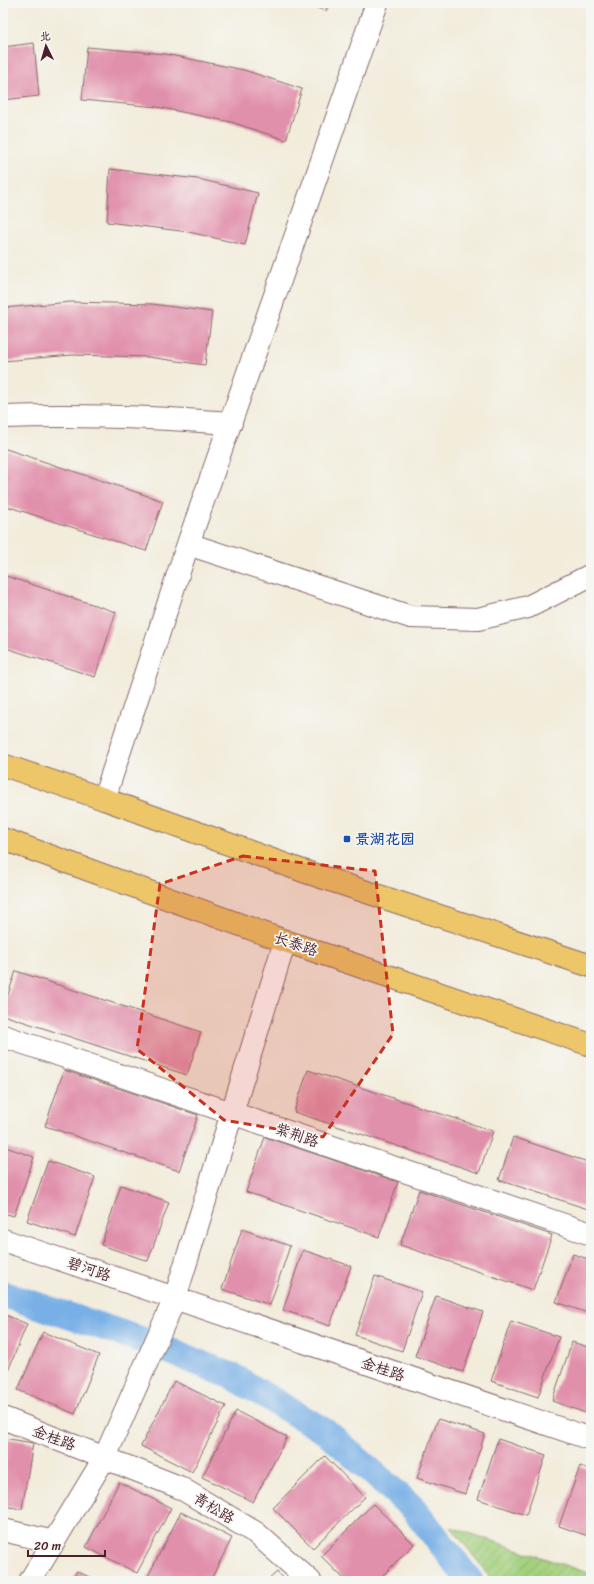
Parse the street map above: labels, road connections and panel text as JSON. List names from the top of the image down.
{
  "streets": {
    "highway": ["长泰路"],
    "street": [
      "紫荆路",
      "碧河路",
      "金桂路",
      "青松路"
    ]
  },
  "crossings": [
    ["碧河路", "金桂路"],
    ["金桂路", "青松路"]
  ],
  "places": {
    "transit": ["景湖花园"]
  },
  "scale_bar": "20 m",
  "north": "top"
}
